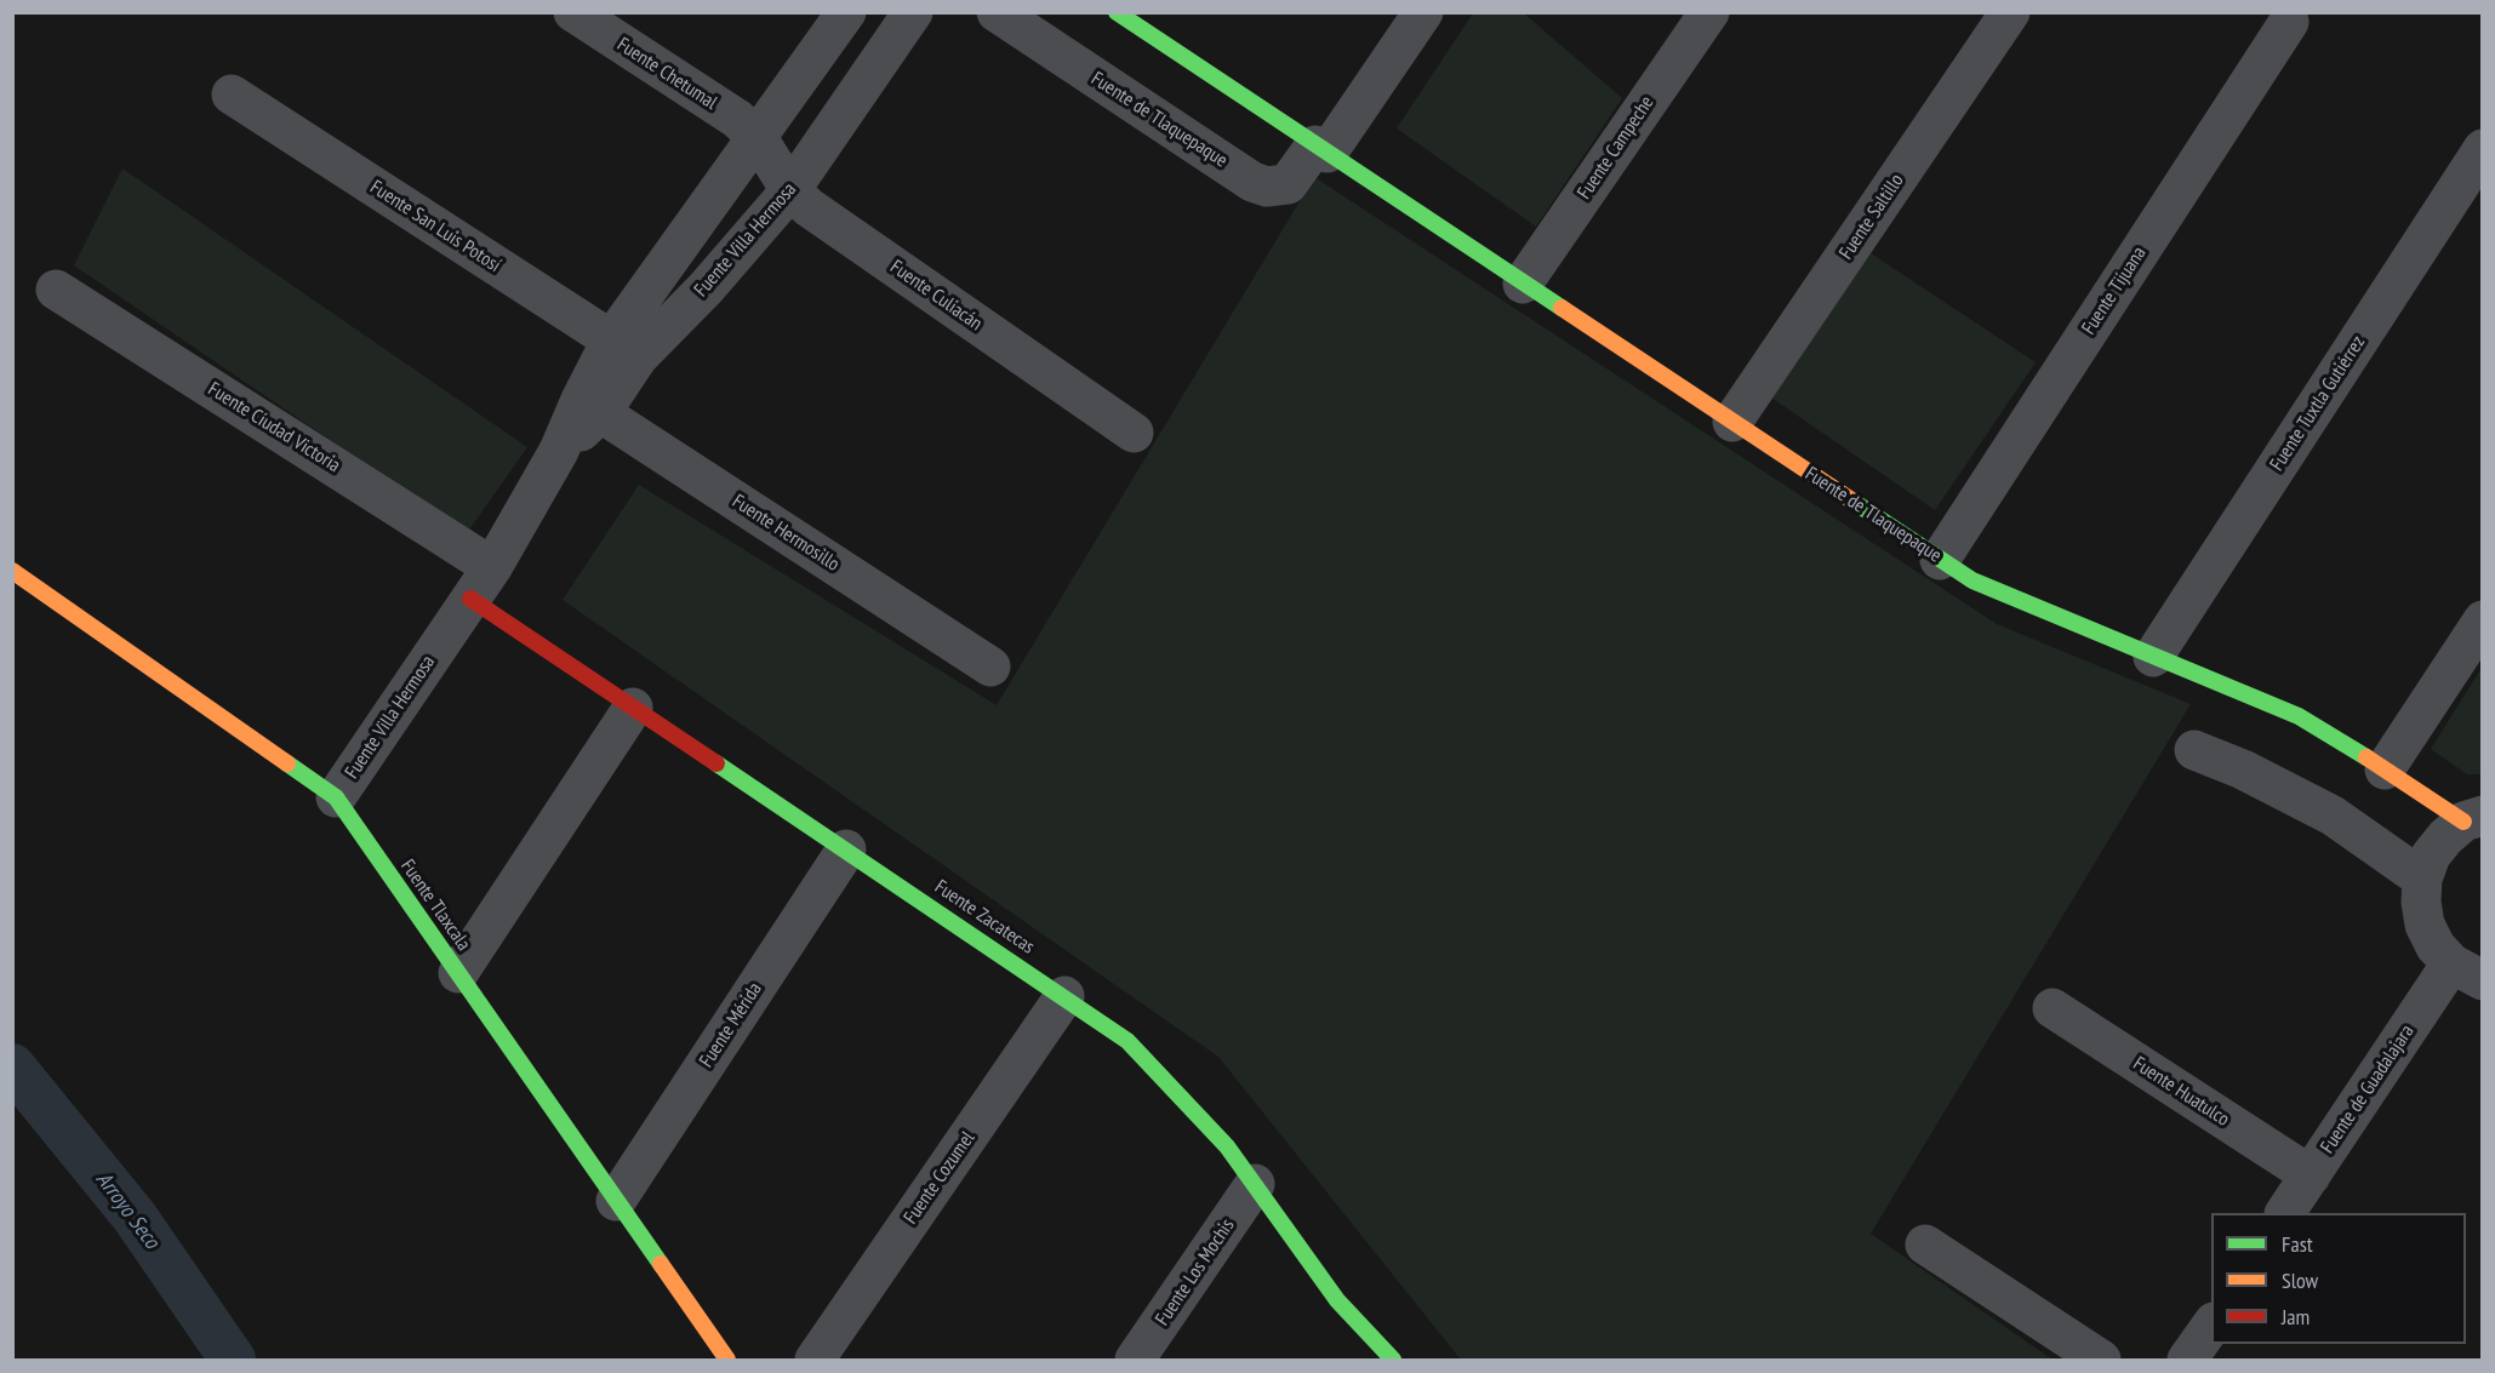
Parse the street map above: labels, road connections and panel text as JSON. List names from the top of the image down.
{
  "streets": {
    "street": [
      "Fuente Chetumal",
      "Fuente de Tlaquepaque",
      "Fuente Campeche",
      "Fuente Saltillo",
      "Fuente San Luis Potosí",
      "Fuente Villa Hermosa",
      "Fuente Tijuana",
      "Fuente Culiacán",
      "Fuente Tuxtla Gutiérrez",
      "Fuente Ciudad Victoria",
      "Fuente Hermosillo",
      "Fuente Tlaxcala",
      "Fuente Zacatecas",
      "Fuente Mérida",
      "Fuente de Guadalajara",
      "Fuente Huatulco",
      "Fuente Cozumel",
      "Fuente Los Mochis"
    ]
  },
  "crossings": [
    ["Fuente Chetumal", "Fuente Villa Hermosa"],
    ["Fuente Chetumal", "Fuente Culiacán"],
    ["Fuente de Tlaquepaque", "Fuente Campeche"],
    ["Fuente de Tlaquepaque", "Fuente Saltillo"],
    ["Fuente de Tlaquepaque", "Fuente Tijuana"],
    ["Fuente de Tlaquepaque", "Fuente Tuxtla Gutiérrez"],
    ["Fuente San Luis Potosí", "Fuente Villa Hermosa"],
    ["Fuente Villa Hermosa", "Fuente Culiacán"],
    ["Fuente Villa Hermosa", "Fuente Ciudad Victoria"],
    ["Fuente Villa Hermosa", "Fuente Hermosillo"],
    ["Fuente Villa Hermosa", "Fuente Tlaxcala"],
    ["Fuente Villa Hermosa", "Fuente Zacatecas"],
    ["Fuente Ciudad Victoria", "Fuente Zacatecas"],
    ["Fuente Tlaxcala", "Fuente Mérida"],
    ["Fuente Zacatecas", "Fuente Mérida"],
    ["Fuente Zacatecas", "Fuente Cozumel"],
    ["Fuente Zacatecas", "Fuente Los Mochis"],
    ["Fuente de Guadalajara", "Fuente Huatulco"]
  ],
  "water": ["Arroyo Seco"],
  "legend": ["Fast", "Slow", "Jam"]
}
